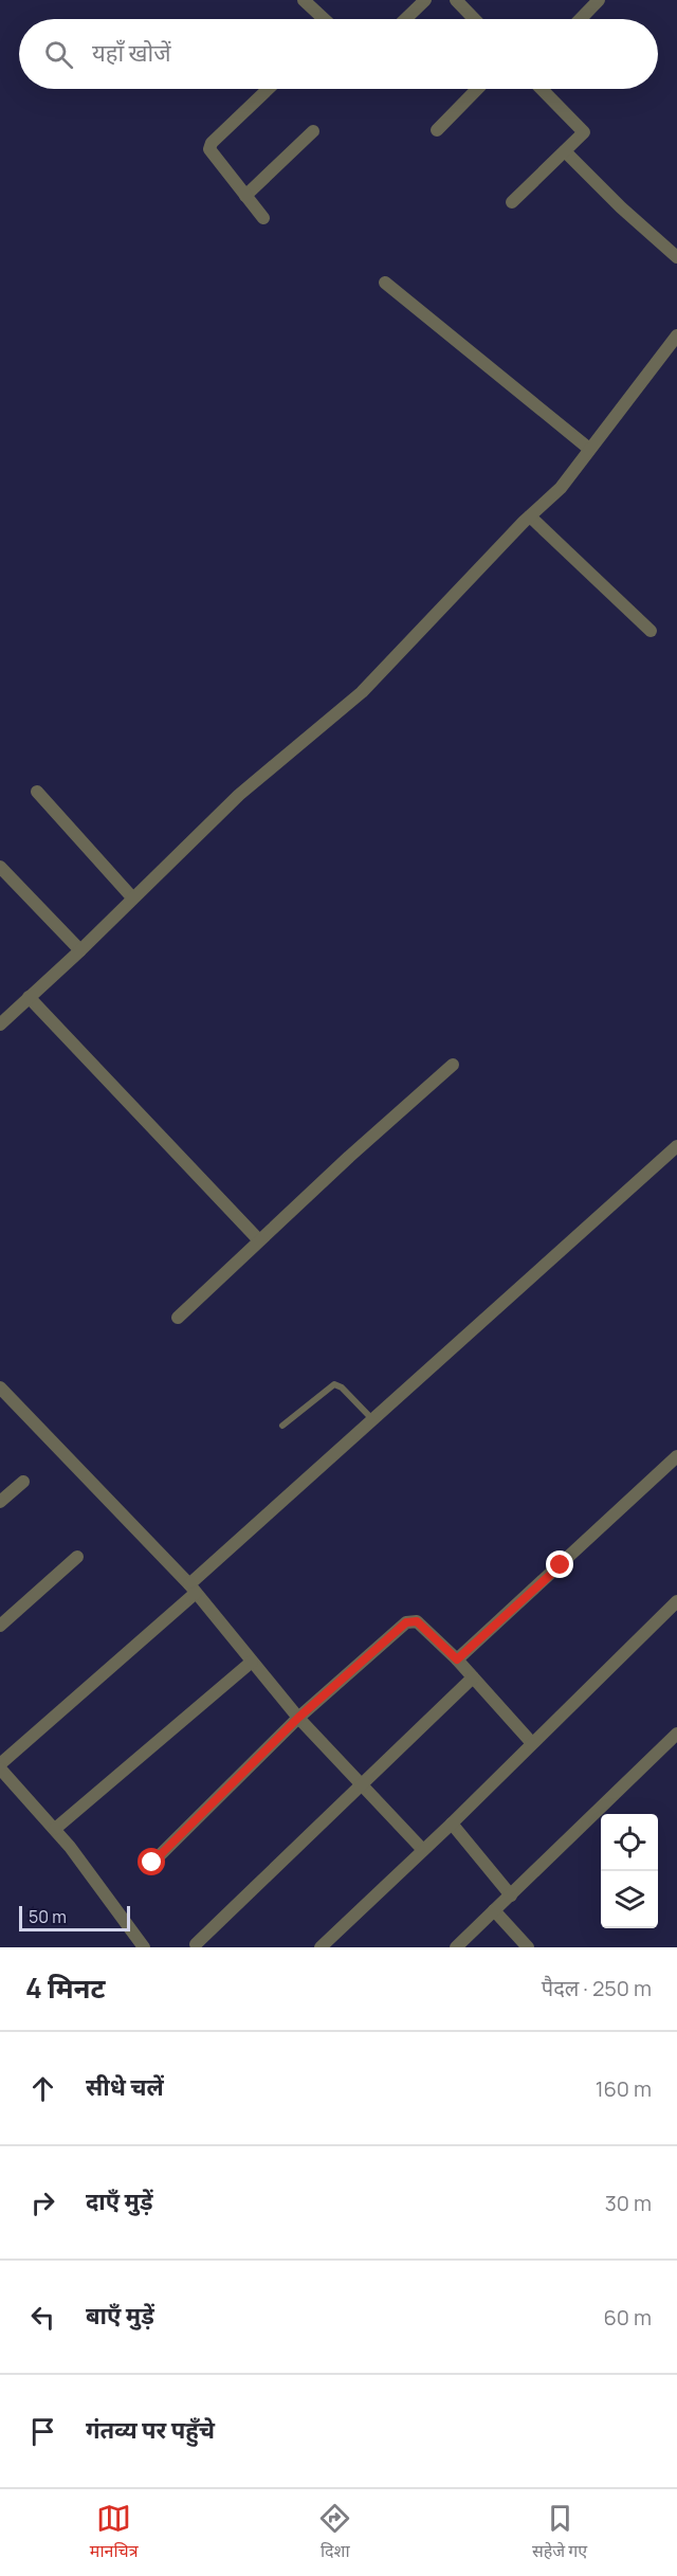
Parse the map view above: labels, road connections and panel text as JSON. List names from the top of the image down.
{
  "scale_bar": "50 m",
  "page": {
    "search": "यहाँ खोजें",
    "scale": "50 m",
    "heading": ["4 मिनट", "पैदल · 250 m"],
    "list": [
      ["सीधे चलें", "160 m"],
      ["दाएँ मुड़ें", "30 m"],
      ["बाएँ मुड़ें", "60 m"],
      "गंतव्य पर पहुँचे"
    ],
    "nav": ["मानचित्र", "दिशा", "सहेजे गए"]
  }
}
